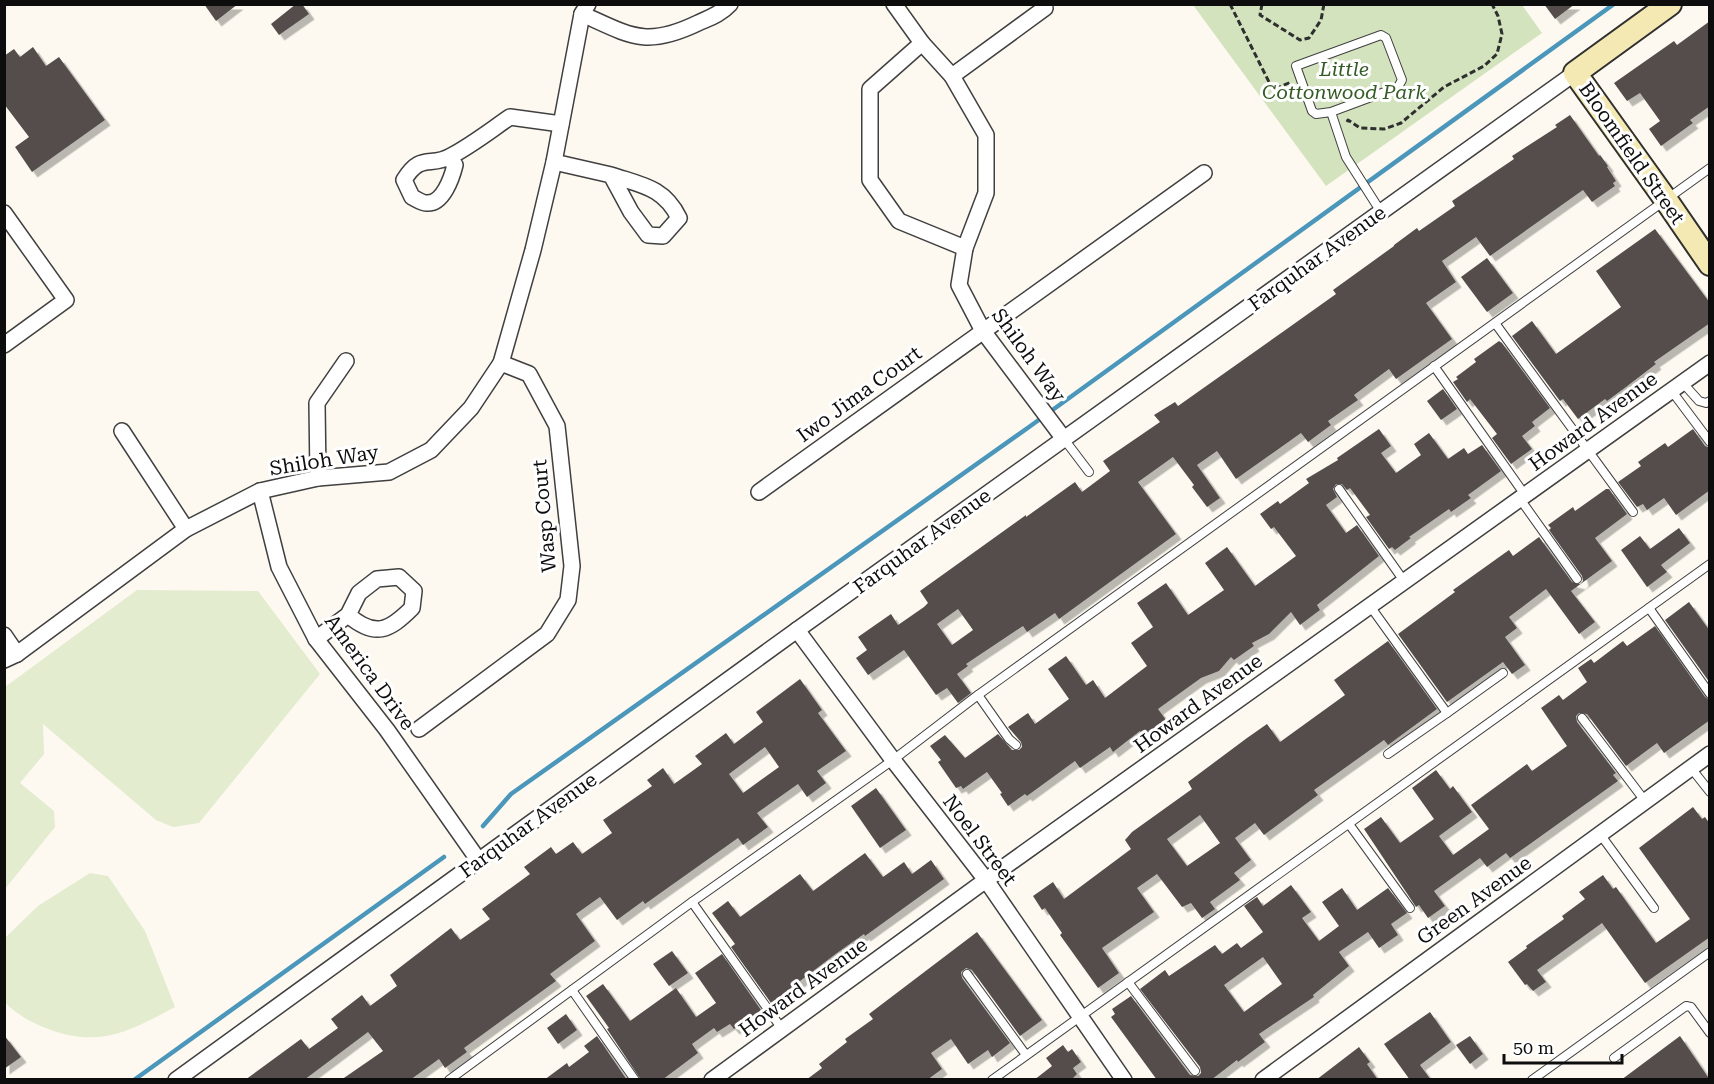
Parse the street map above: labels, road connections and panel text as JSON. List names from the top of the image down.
{
  "streets": {
    "street": [
      "Bloomfield Street",
      "Farquhar Avenue",
      "Shiloh Way",
      "Iwo Jima Court",
      "Howard Avenue",
      "Wasp Court",
      "America Drive",
      "Noel Street",
      "Green Avenue"
    ]
  },
  "crossings": [
    ["Bloomfield Street", "Farquhar Avenue"],
    ["Farquhar Avenue", "Shiloh Way"],
    ["Farquhar Avenue", "America Drive"],
    ["Farquhar Avenue", "Noel Street"],
    ["Shiloh Way", "Iwo Jima Court"],
    ["Shiloh Way", "Wasp Court"],
    ["Shiloh Way", "America Drive"],
    ["Howard Avenue", "Noel Street"]
  ],
  "parks": ["Little Cottonwood Park"],
  "scale_bar": "50 m"
}
